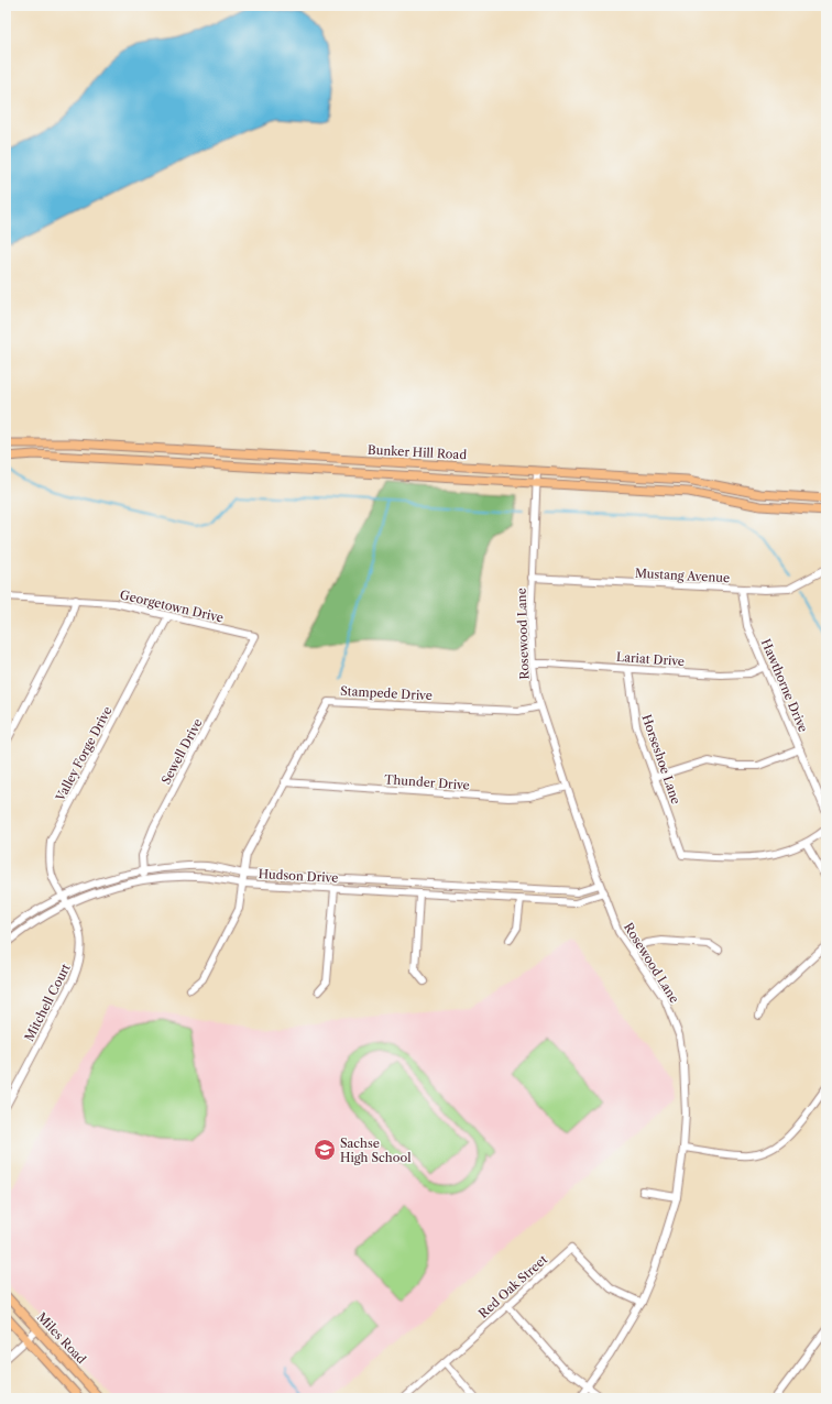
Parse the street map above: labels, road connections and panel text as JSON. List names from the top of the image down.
{
  "streets": {
    "main road": ["Bunker Hill Road", "Miles Road"],
    "street": [
      "Mustang Avenue",
      "Georgetown Drive",
      "Rosewood Lane",
      "Lariat Drive",
      "Hawthorne Drive",
      "Stampede Drive",
      "Sewell Drive",
      "Valley Forge Drive",
      "Horseshoe Lane",
      "Thunder Drive",
      "Hudson Drive",
      "Mitchell Court",
      "Red Oak Street"
    ]
  },
  "crossings": [
    ["Bunker Hill Road", "Rosewood Lane"],
    ["Mustang Avenue", "Rosewood Lane"],
    ["Mustang Avenue", "Hawthorne Drive"],
    ["Georgetown Drive", "Sewell Drive"],
    ["Georgetown Drive", "Valley Forge Drive"],
    ["Rosewood Lane", "Lariat Drive"],
    ["Rosewood Lane", "Stampede Drive"],
    ["Rosewood Lane", "Thunder Drive"],
    ["Rosewood Lane", "Hudson Drive"],
    ["Rosewood Lane", "Red Oak Street"],
    ["Lariat Drive", "Hawthorne Drive"],
    ["Lariat Drive", "Horseshoe Lane"],
    ["Stampede Drive", "Thunder Drive"],
    ["Stampede Drive", "Hudson Drive"],
    ["Sewell Drive", "Hudson Drive"],
    ["Valley Forge Drive", "Hudson Drive"],
    ["Valley Forge Drive", "Mitchell Court"],
    ["Hudson Drive", "Mitchell Court"]
  ],
  "places": {
    "school or university": ["Sachse High School"]
  }
}
